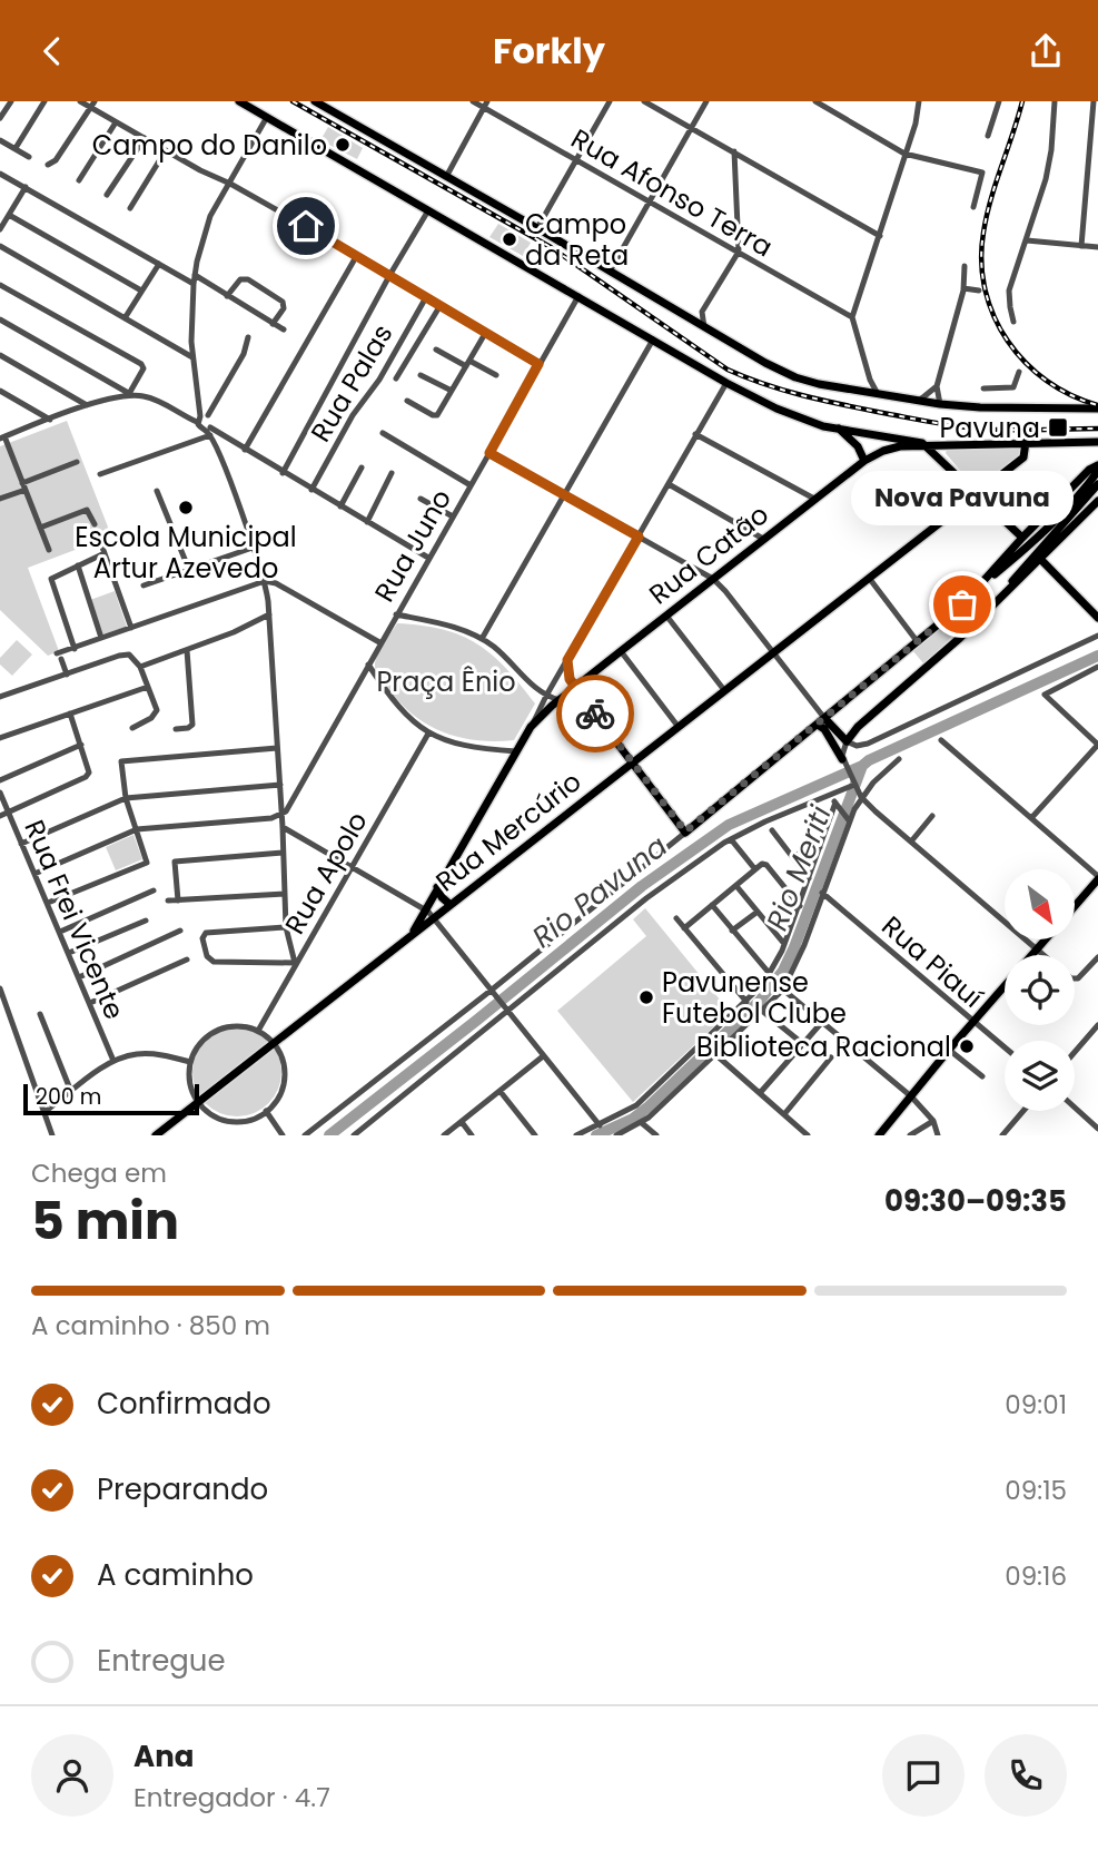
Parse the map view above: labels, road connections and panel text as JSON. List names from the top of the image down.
{
  "streets": {
    "main road": ["Rua Catão", "Rua Mercúrio"],
    "street": [
      "Rua Afonso Terra",
      "Rua Palas",
      "Rua Juno",
      "Rua Apolo",
      "Rua Frei Vicente",
      "Rua Piauí"
    ]
  },
  "crossings": [
    ["Rua Catão", "Rua Mercúrio"]
  ],
  "water": ["Rio Meriti", "Rio Pavuna"],
  "parks": ["Praça Ênio"],
  "places": {
    "other": [
      "Campo do Danilo",
      "Campo da Reta",
      "Escola Municipal Artur Azevedo",
      "Nova Pavuna",
      "Pavunense Futebol Clube",
      "Biblioteca Racional"
    ],
    "transit": ["Pavuna"]
  },
  "scale_bar": "200 m",
  "north": "bottom right",
  "page": {
    "header": "Forkly",
    "bubble": "Nova Pavuna",
    "scale": "200 m",
    "heading": ["5 min", "Chega em", "09:30–09:35"],
    "panel": ["Ana", "Entregador · 4.7"],
    "bar": "A caminho · 850 m",
    "list": [
      ["Confirmado", "09:01"],
      ["Preparando", "09:15"],
      ["A caminho", "09:16"],
      "Entregue"
    ]
  }
}
